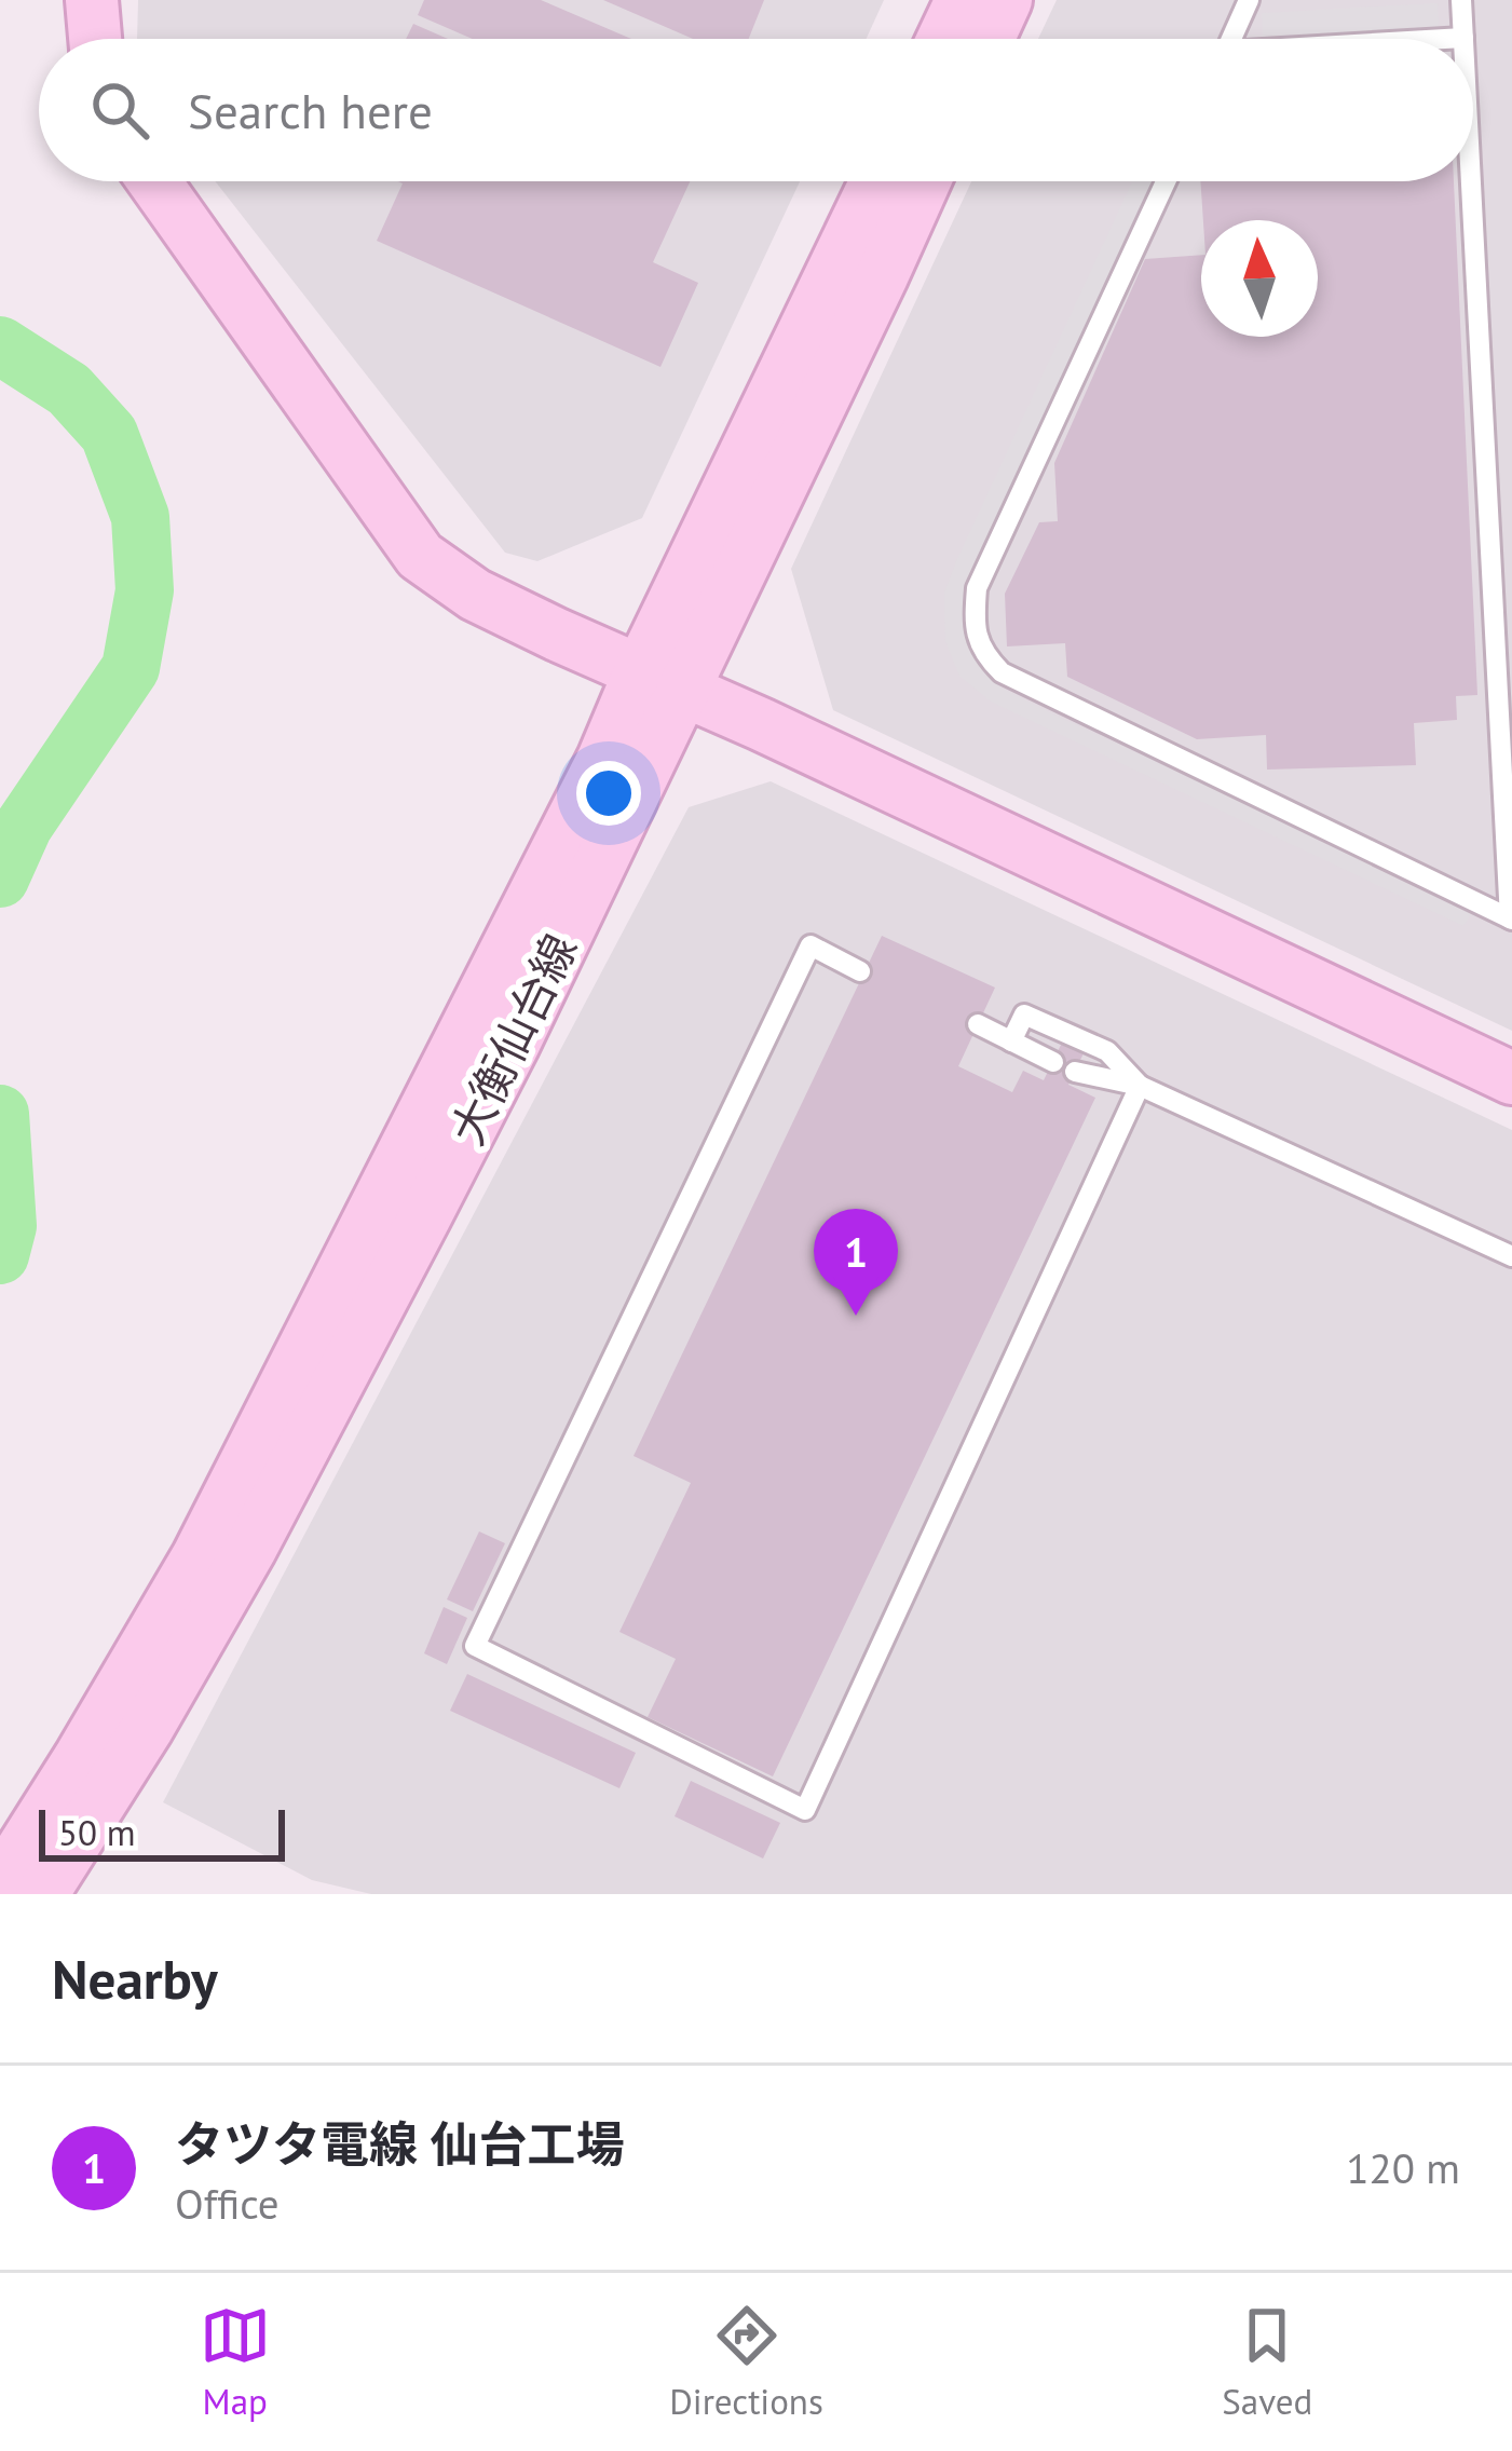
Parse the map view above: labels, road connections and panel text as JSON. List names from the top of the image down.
{
  "streets": {
    "main road": ["大衡仙台線"]
  },
  "scale_bar": "50 m",
  "north": "top",
  "page": {
    "search": "Search here",
    "pins": "1",
    "scale": "50 m",
    "heading": "Nearby",
    "list": [
      {
        "mark": "1",
        "name": "タツタ電線 仙台工場",
        "note": "Office",
        "value": "120 m"
      }
    ],
    "nav": ["Map", "Directions", "Saved"]
  }
}
